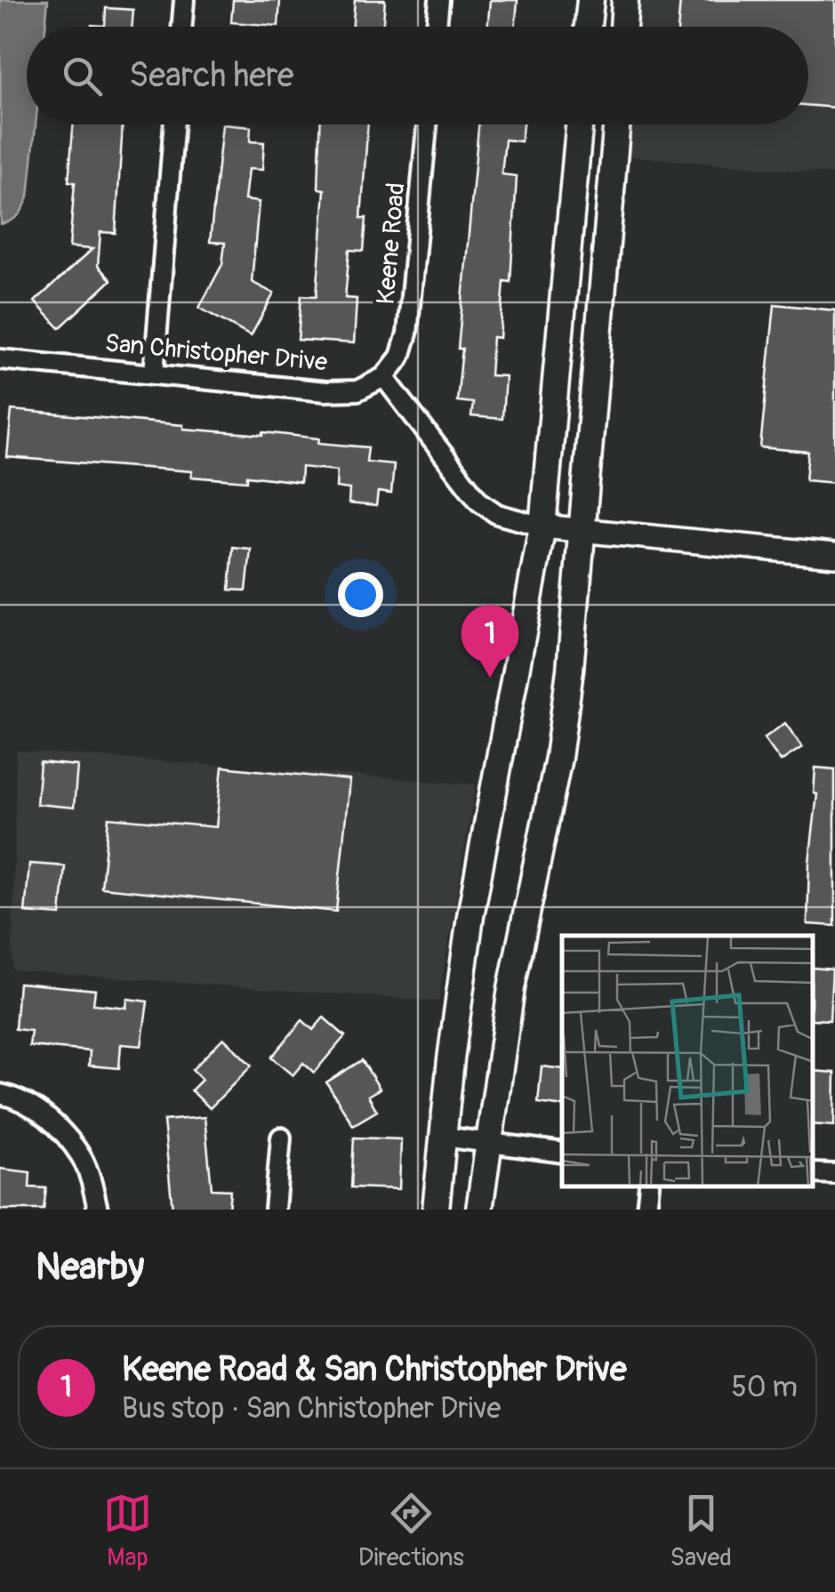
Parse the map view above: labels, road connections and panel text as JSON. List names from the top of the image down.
{
  "streets": {
    "street": ["Keene Road", "San Christopher Drive"]
  },
  "crossings": [
    ["Keene Road", "San Christopher Drive"]
  ],
  "page": {
    "search": "Search here",
    "pins": "1",
    "heading": "Nearby",
    "list": [
      {
        "mark": "1",
        "name": "Keene Road & San Christopher Drive",
        "note": "Bus stop · San Christopher Drive",
        "value": "50 m"
      }
    ],
    "nav": ["Map", "Directions", "Saved"]
  }
}
